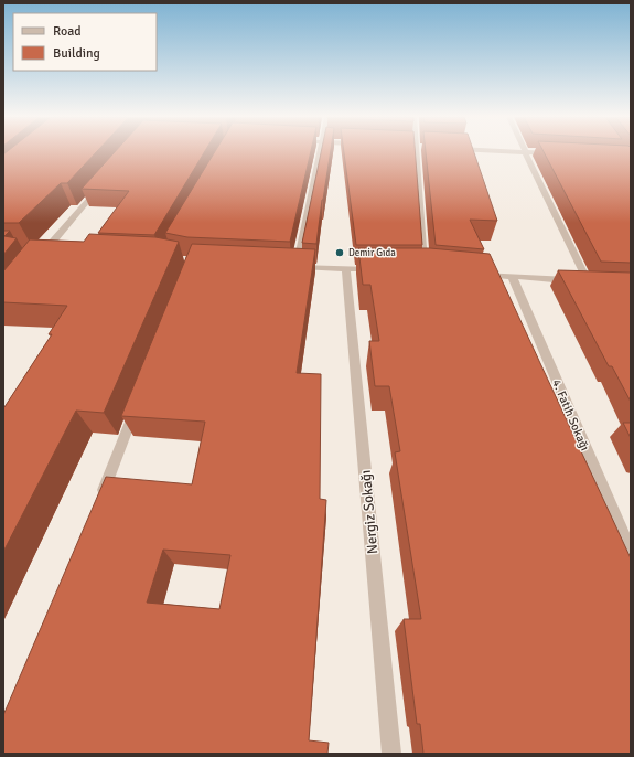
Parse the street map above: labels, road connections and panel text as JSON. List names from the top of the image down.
{
  "streets": {
    "street": ["4. Fatih Sokağı", "Nergiz Sokağı"]
  },
  "places": ["Demir Gıda"],
  "legend": ["Road", "Building"]
}
